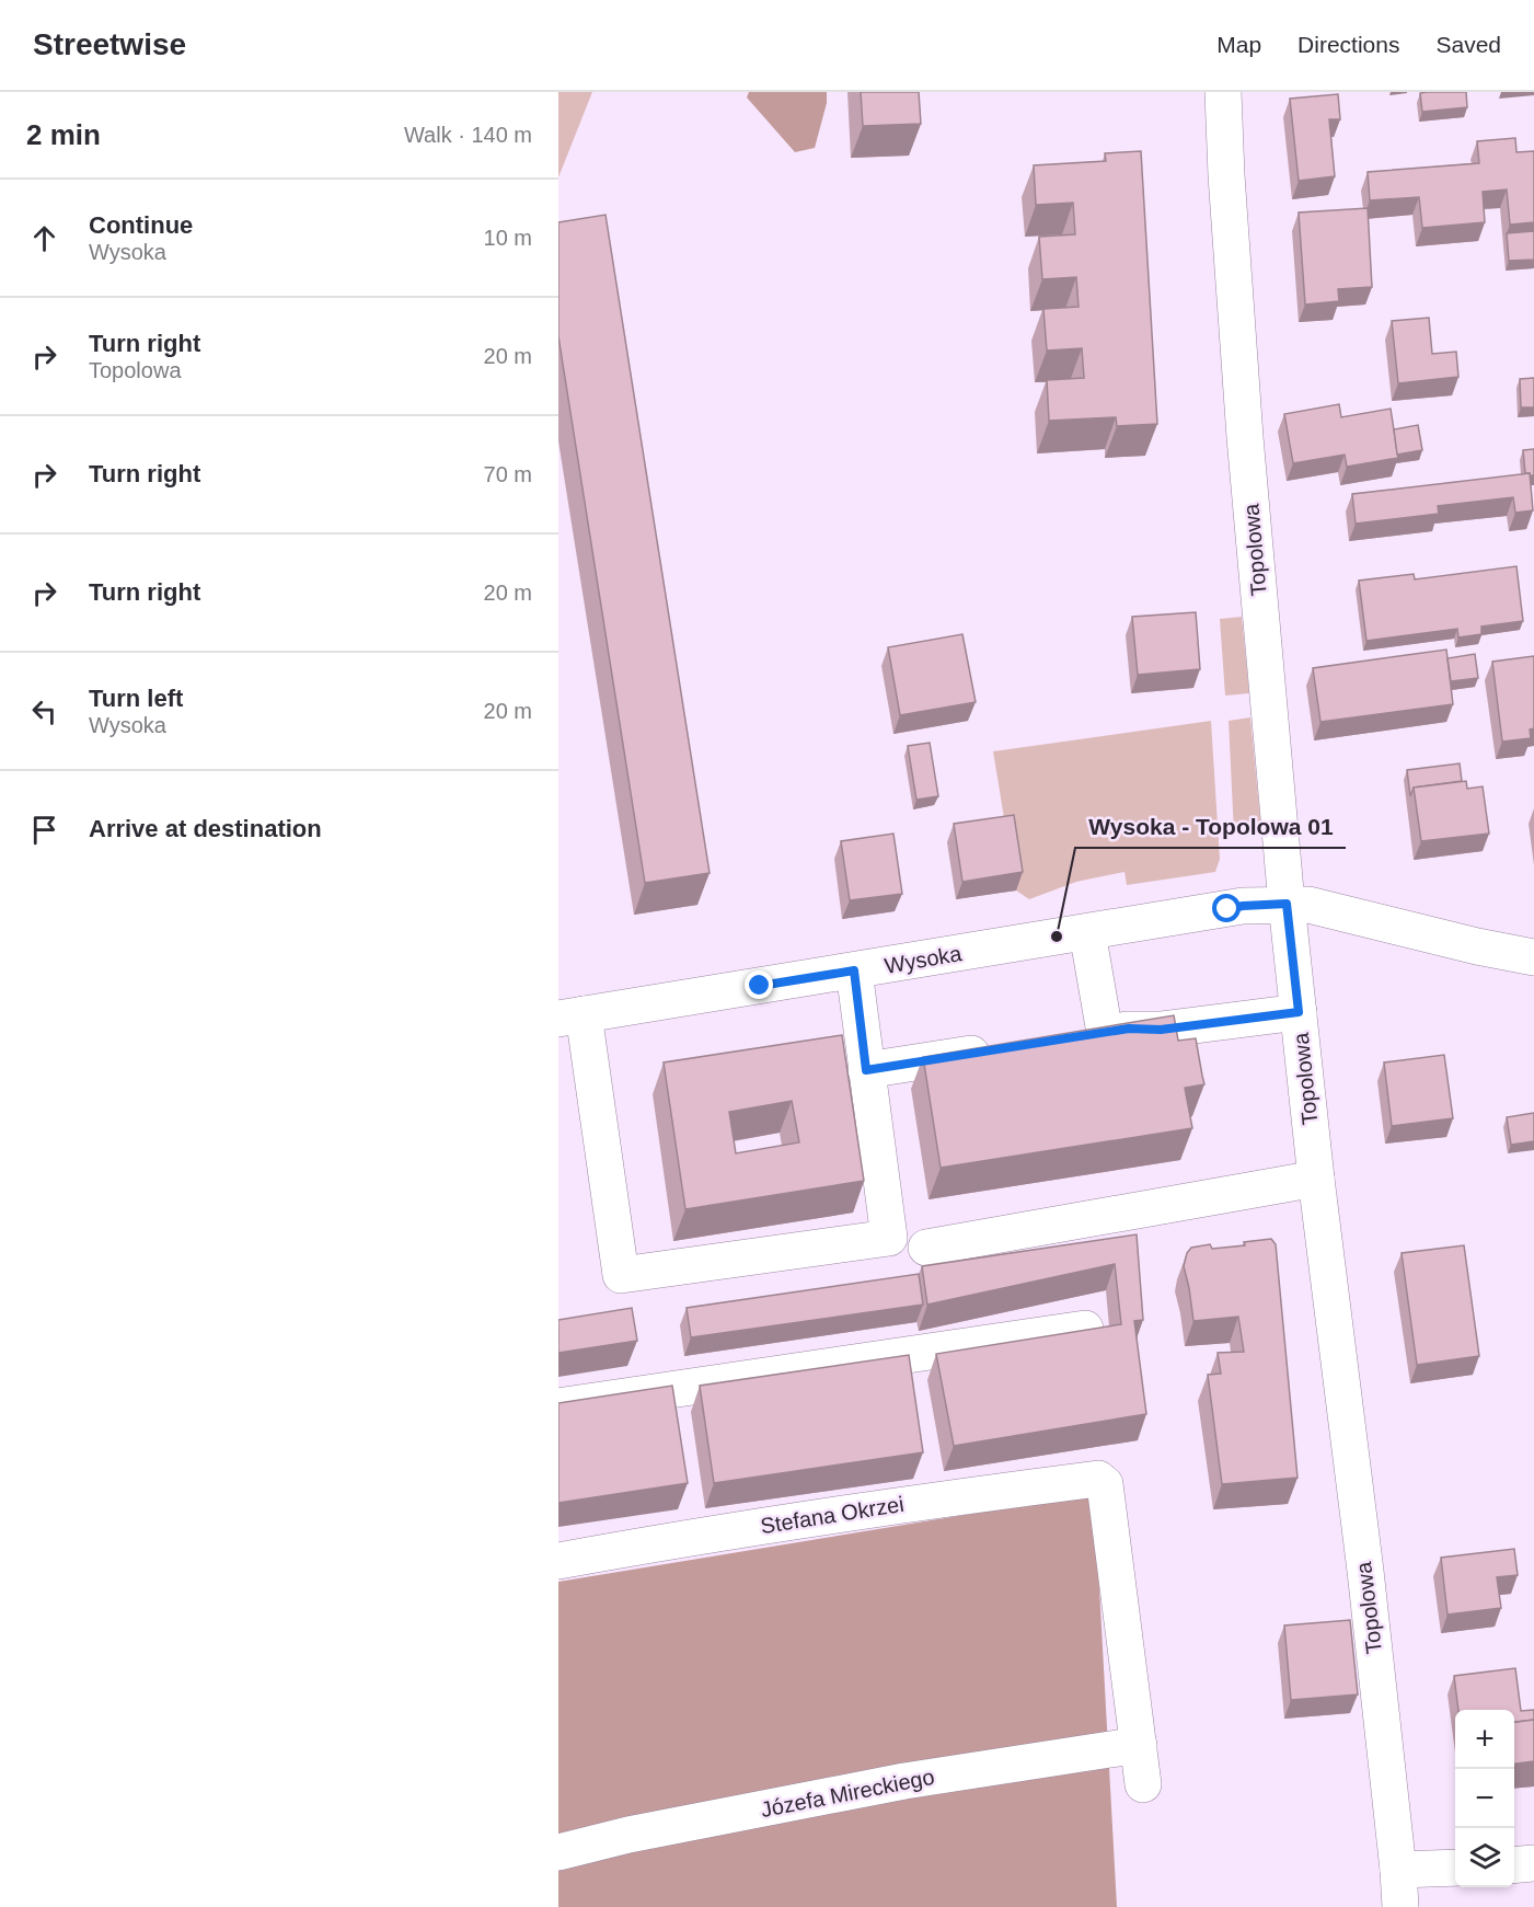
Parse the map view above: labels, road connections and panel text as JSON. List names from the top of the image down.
{
  "streets": {
    "street": [
      "Topolowa",
      "Wysoka",
      "Stefana Okrzei",
      "Józefa Mireckiego"
    ]
  },
  "crossings": [
    ["Topolowa", "Wysoka"],
    ["Stefana Okrzei", "Józefa Mireckiego"]
  ],
  "places": ["Wysoka - Topolowa 01"],
  "page": {
    "header": "Streetwise",
    "nav": ["Map", "Directions", "Saved"],
    "heading": ["2 min", "Walk · 140 m"],
    "list": [
      ["Continue", "Wysoka", "10 m"],
      ["Turn right", "Topolowa", "20 m"],
      ["Turn right", "70 m"],
      ["Turn right", "20 m"],
      ["Turn left", "Wysoka", "20 m"],
      "Arrive at destination"
    ],
    "map_buttons": ["+", "−"]
  }
}
